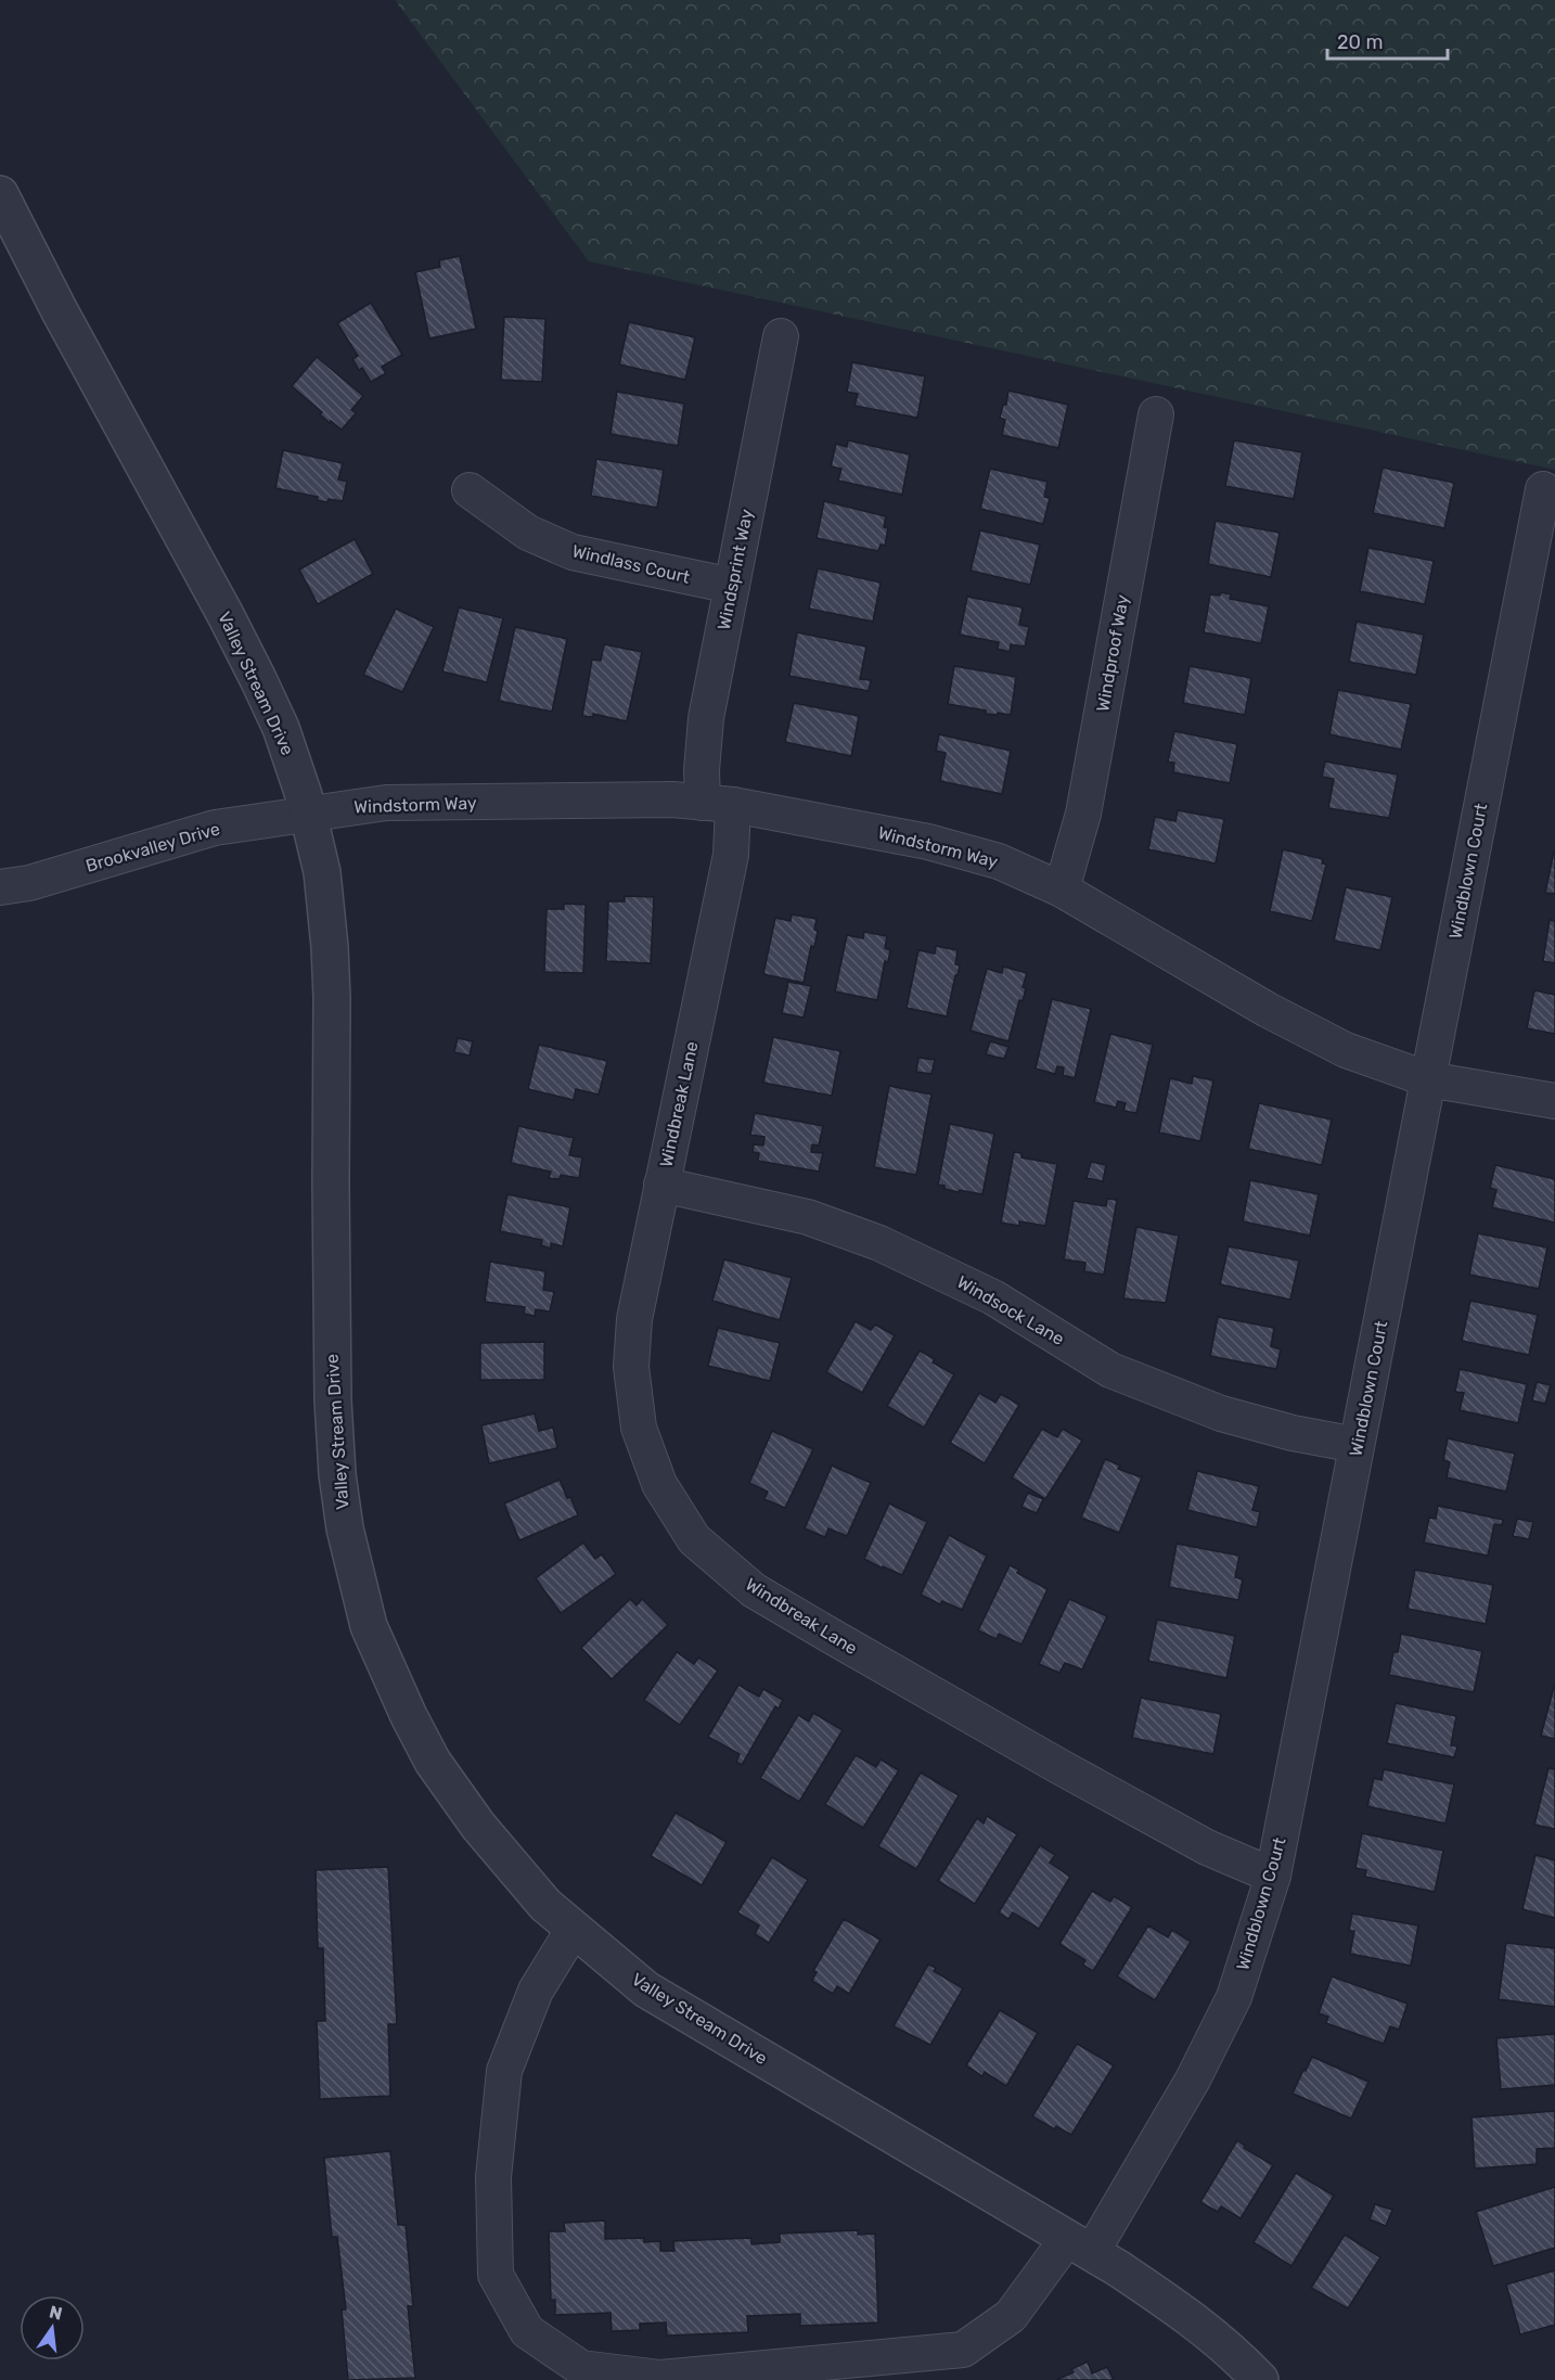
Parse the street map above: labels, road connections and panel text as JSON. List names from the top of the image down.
{
  "streets": {
    "street": [
      "Windlass Court",
      "Windsprint Way",
      "Windproof Way",
      "Valley Stream Drive",
      "Windstorm Way",
      "Brookvalley Drive",
      "Windblown Court",
      "Windbreak Lane",
      "Windsock Lane"
    ]
  },
  "crossings": [
    ["Windlass Court", "Windsprint Way"],
    ["Windsprint Way", "Windstorm Way"],
    ["Windsprint Way", "Windbreak Lane"],
    ["Windproof Way", "Windstorm Way"],
    ["Valley Stream Drive", "Windstorm Way"],
    ["Valley Stream Drive", "Brookvalley Drive"],
    ["Valley Stream Drive", "Windblown Court"],
    ["Windstorm Way", "Brookvalley Drive"],
    ["Windstorm Way", "Windblown Court"],
    ["Windstorm Way", "Windbreak Lane"],
    ["Windblown Court", "Windbreak Lane"],
    ["Windblown Court", "Windsock Lane"],
    ["Windbreak Lane", "Windsock Lane"]
  ],
  "scale_bar": "20 m",
  "north": "top"
}
